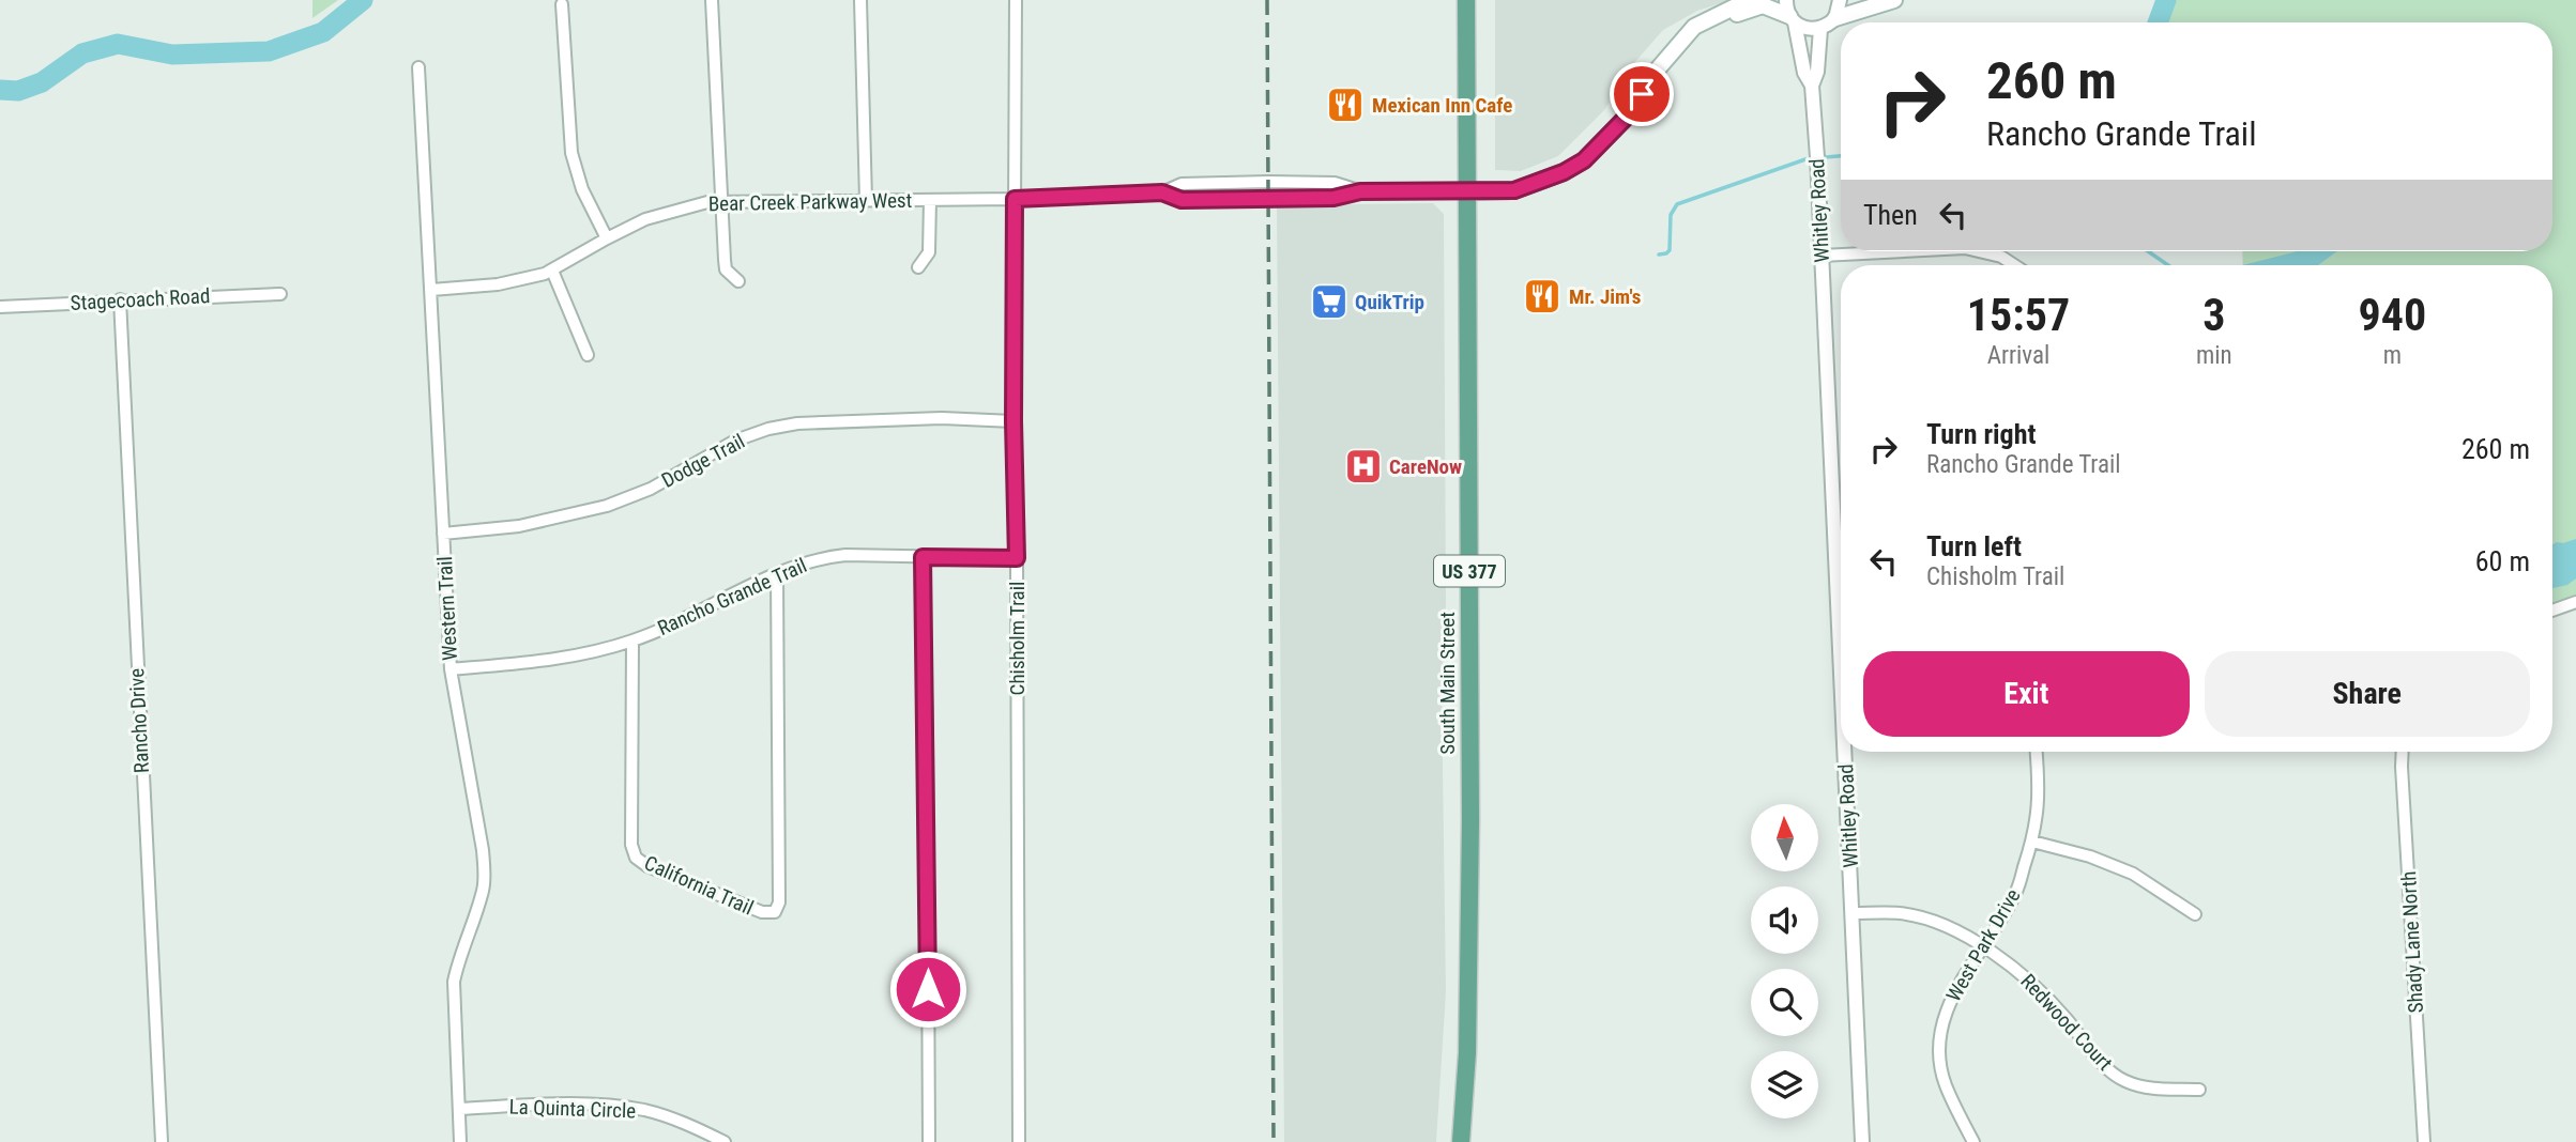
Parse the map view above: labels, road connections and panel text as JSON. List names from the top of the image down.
{
  "streets": {
    "main road": ["US 377", "South Main Street"],
    "street": [
      "Bear Creek Parkway West",
      "Whitley Road",
      "Stagecoach Road",
      "Dodge Trail",
      "Rancho Grande Trail",
      "Western Trail",
      "Chisholm Trail",
      "Rancho Drive",
      "California Trail",
      "Shady Lane North",
      "West Park Drive",
      "Redwood Court",
      "La Quinta Circle"
    ]
  },
  "crossings": [
    ["Bear Creek Parkway West", "Western Trail"],
    ["Bear Creek Parkway West", "Chisholm Trail"],
    ["Bear Creek Parkway West", "South Main Street"],
    ["Whitley Road", "Redwood Court"],
    ["Stagecoach Road", "Rancho Drive"],
    ["Dodge Trail", "Western Trail"],
    ["Dodge Trail", "Chisholm Trail"],
    ["Rancho Grande Trail", "Western Trail"],
    ["Rancho Grande Trail", "Chisholm Trail"],
    ["Rancho Grande Trail", "California Trail"],
    ["Western Trail", "La Quinta Circle"],
    ["West Park Drive", "Redwood Court"]
  ],
  "places": {
    "restaurant": ["Mexican Inn Cafe", "Mr. Jim's"],
    "supermarket": ["QuikTrip"],
    "hospital": ["CareNow"]
  },
  "north": "top",
  "page": {
    "turn": ["260 m", "Rancho Grande Trail"],
    "then": "Then",
    "eta": [
      "15:57",
      "Arrival",
      "3",
      "min",
      "940",
      "m"
    ],
    "list": [
      {
        "name": "Turn right",
        "note": "Rancho Grande Trail",
        "value": "260 m"
      },
      {
        "name": "Turn left",
        "note": "Chisholm Trail",
        "value": "60 m"
      }
    ],
    "buttons": ["Exit", "Share"]
  }
}
